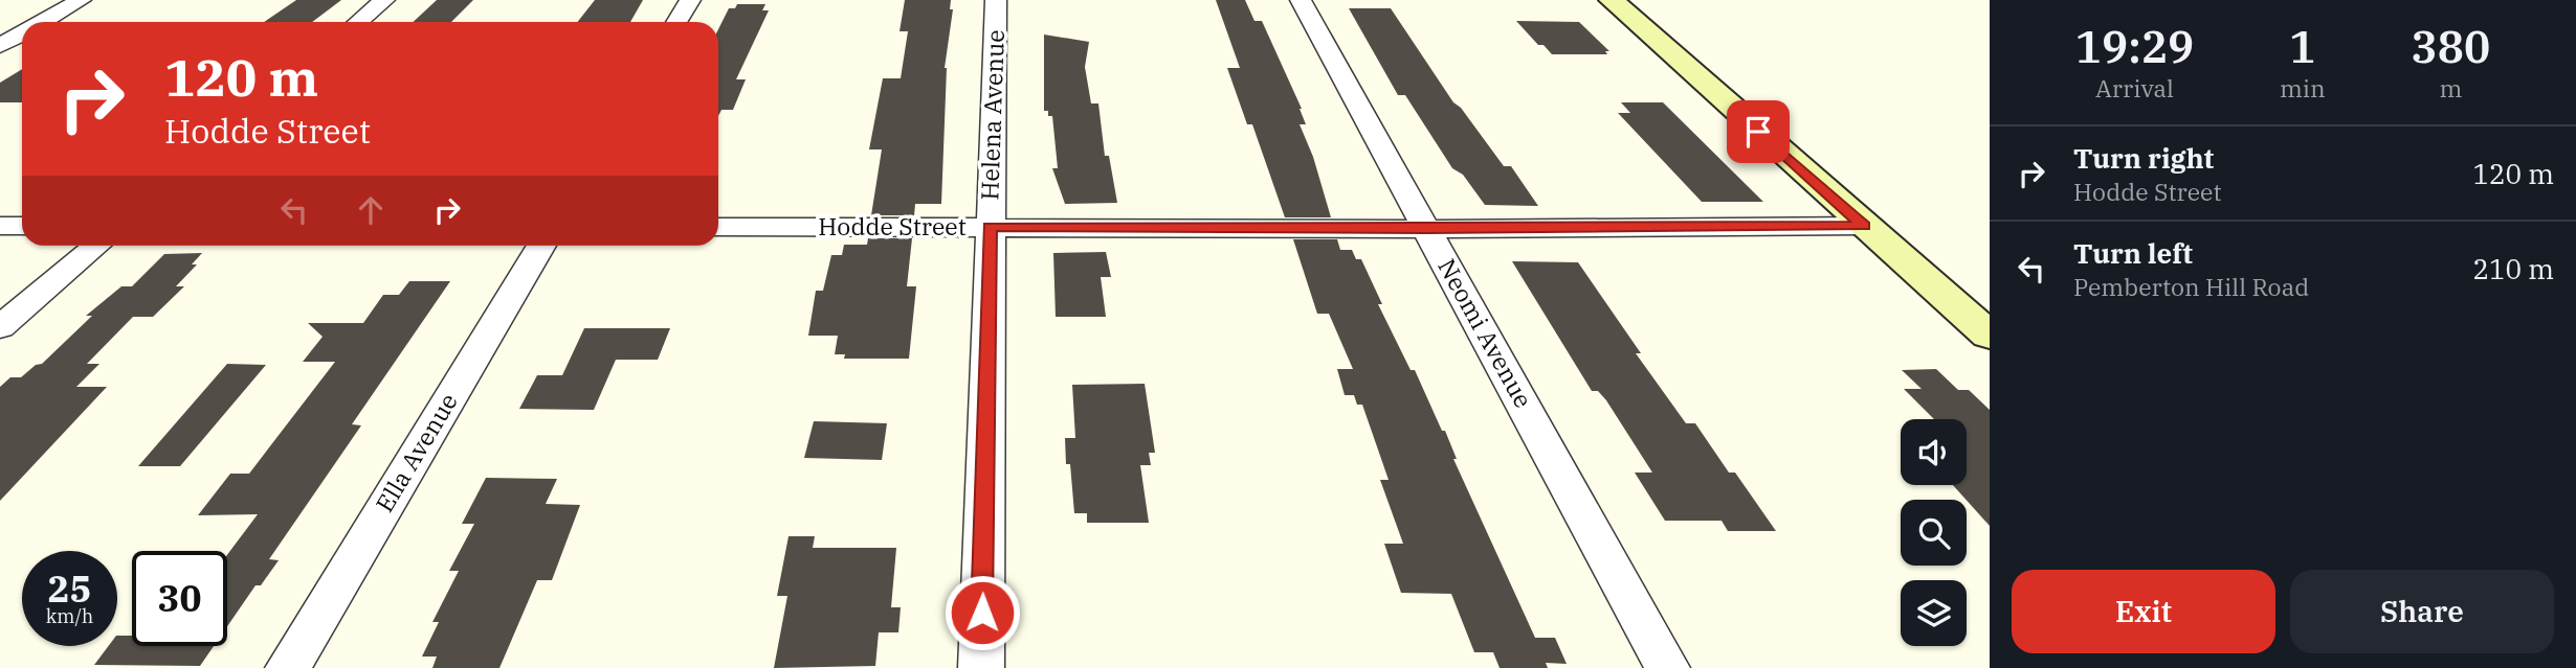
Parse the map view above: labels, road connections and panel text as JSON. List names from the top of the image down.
{
  "streets": {
    "street": [
      "Helena Avenue",
      "Hodde Street",
      "Neomi Avenue",
      "Ella Avenue"
    ]
  },
  "crossings": [
    ["Helena Avenue", "Hodde Street"],
    ["Hodde Street", "Neomi Avenue"]
  ],
  "page": {
    "eta": [
      "19:29",
      "Arrival",
      "1",
      "min",
      "380",
      "m"
    ],
    "turn": ["120 m", "Hodde Street"],
    "list": [
      {
        "name": "Turn right",
        "note": "Hodde Street",
        "value": "120 m"
      },
      {
        "name": "Turn left",
        "note": "Pemberton Hill Road",
        "value": "210 m"
      }
    ],
    "speed": "25 km/h",
    "limit": "30",
    "buttons": ["Exit", "Share"]
  }
}
